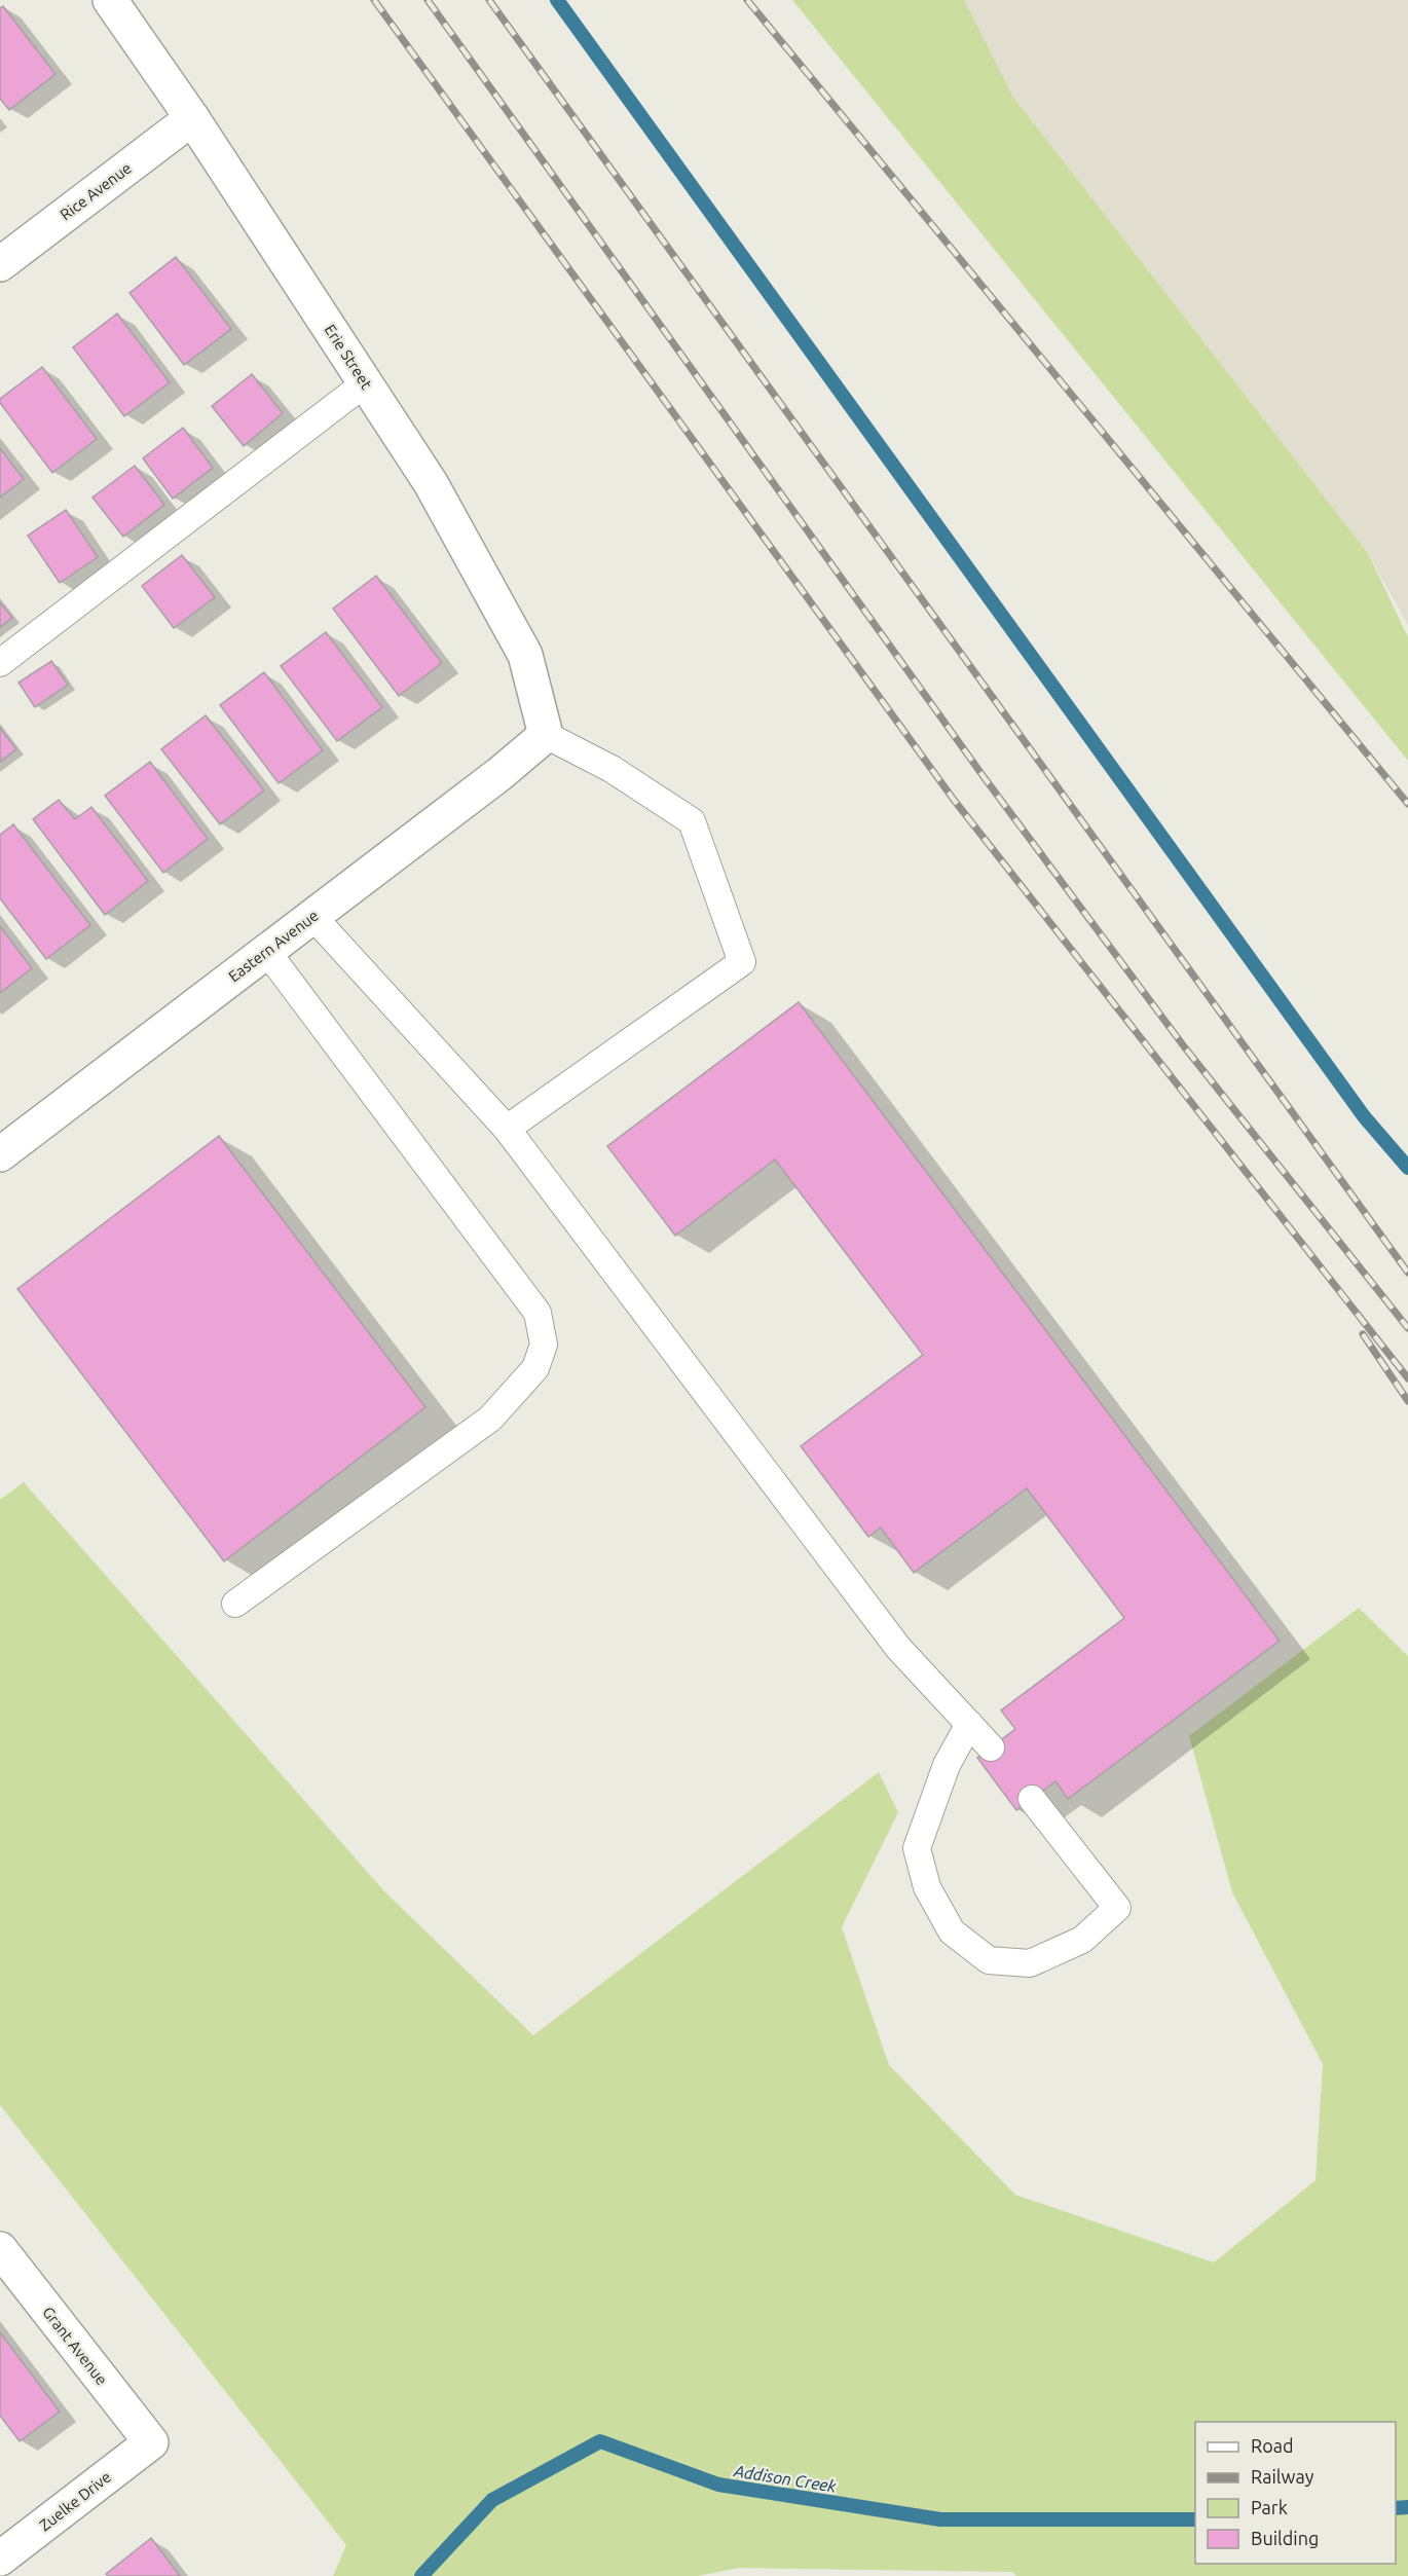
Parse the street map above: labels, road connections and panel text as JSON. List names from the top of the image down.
{
  "streets": {
    "street": [
      "Rice Avenue",
      "Erie Street",
      "Eastern Avenue",
      "Grant Avenue",
      "Zuelke Drive"
    ]
  },
  "crossings": [
    ["Rice Avenue", "Erie Street"],
    ["Erie Street", "Eastern Avenue"],
    ["Grant Avenue", "Zuelke Drive"]
  ],
  "water": ["Addison Creek"],
  "legend": [
    "Road",
    "Railway",
    "Park",
    "Building"
  ]
}
